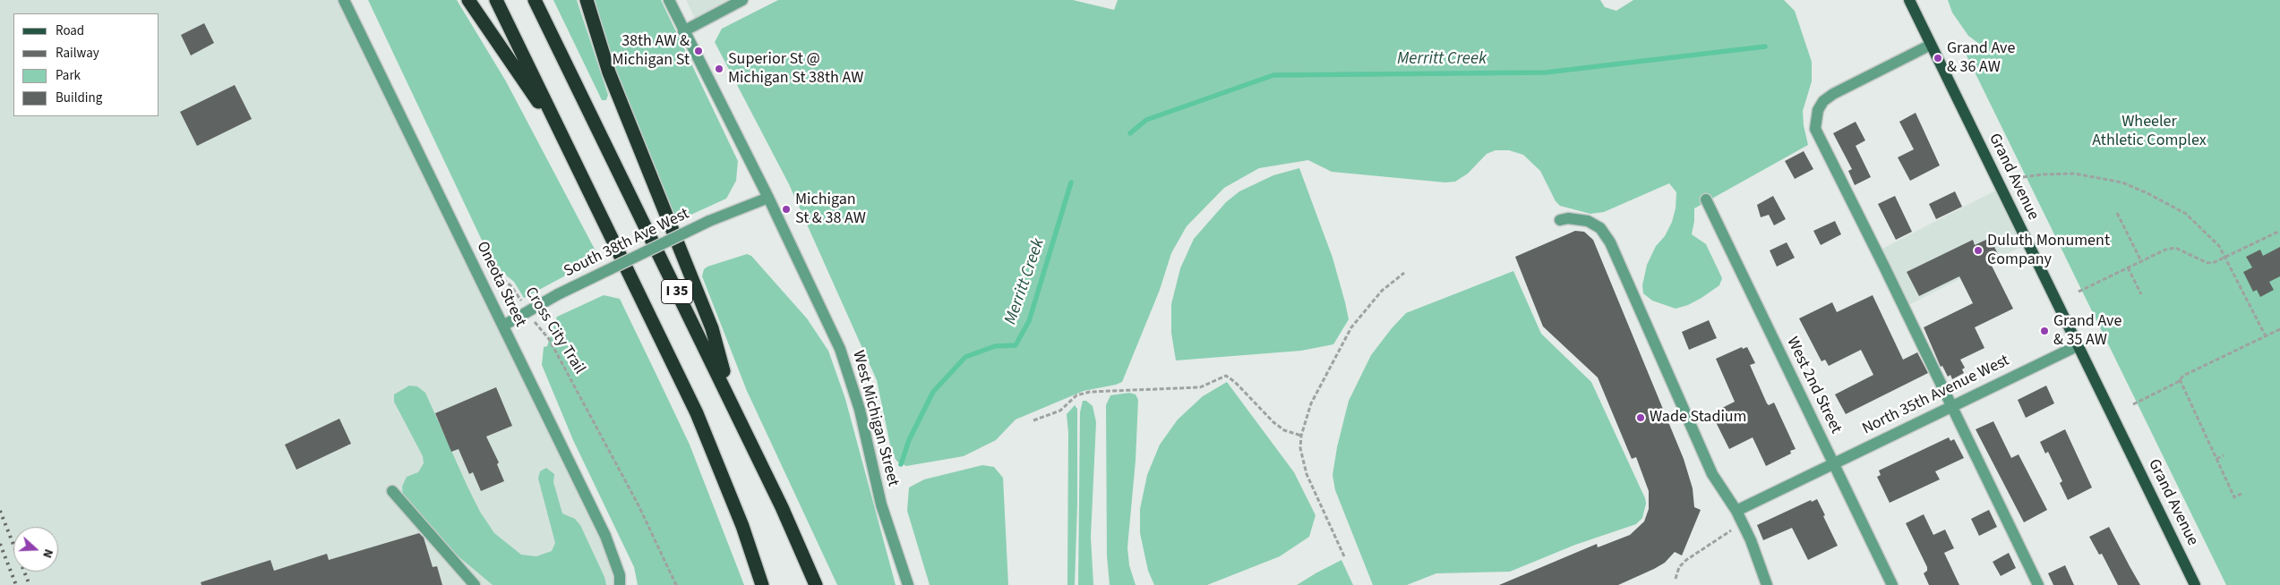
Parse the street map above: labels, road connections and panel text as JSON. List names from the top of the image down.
{
  "streets": {
    "highway": ["I 35"],
    "main road": ["Grand Avenue"],
    "street": [
      "South 38th Ave West",
      "Oneota Street",
      "West 2nd Street",
      "North 35th Avenue West",
      "West Michigan Street"
    ],
    "path": ["Cross City Trail"]
  },
  "crossings": [
    ["Grand Avenue", "North 35th Avenue West"],
    ["South 38th Ave West", "Oneota Street"],
    ["South 38th Ave West", "Cross City Trail"],
    ["South 38th Ave West", "West Michigan Street"],
    ["West 2nd Street", "North 35th Avenue West"]
  ],
  "water": ["Merritt Creek"],
  "parks": ["Wheeler Athletic Complex"],
  "places": [
    "38th AW & Michigan St",
    "Grand Ave & 36 AW",
    "Superior St @ Michigan St 38th AW",
    "Michigan St & 38 AW",
    "Duluth Monument Company",
    "Grand Ave & 35 AW",
    "Wade Stadium"
  ],
  "legend": [
    "Road",
    "Railway",
    "Park",
    "Building"
  ],
  "north": "right"
}
